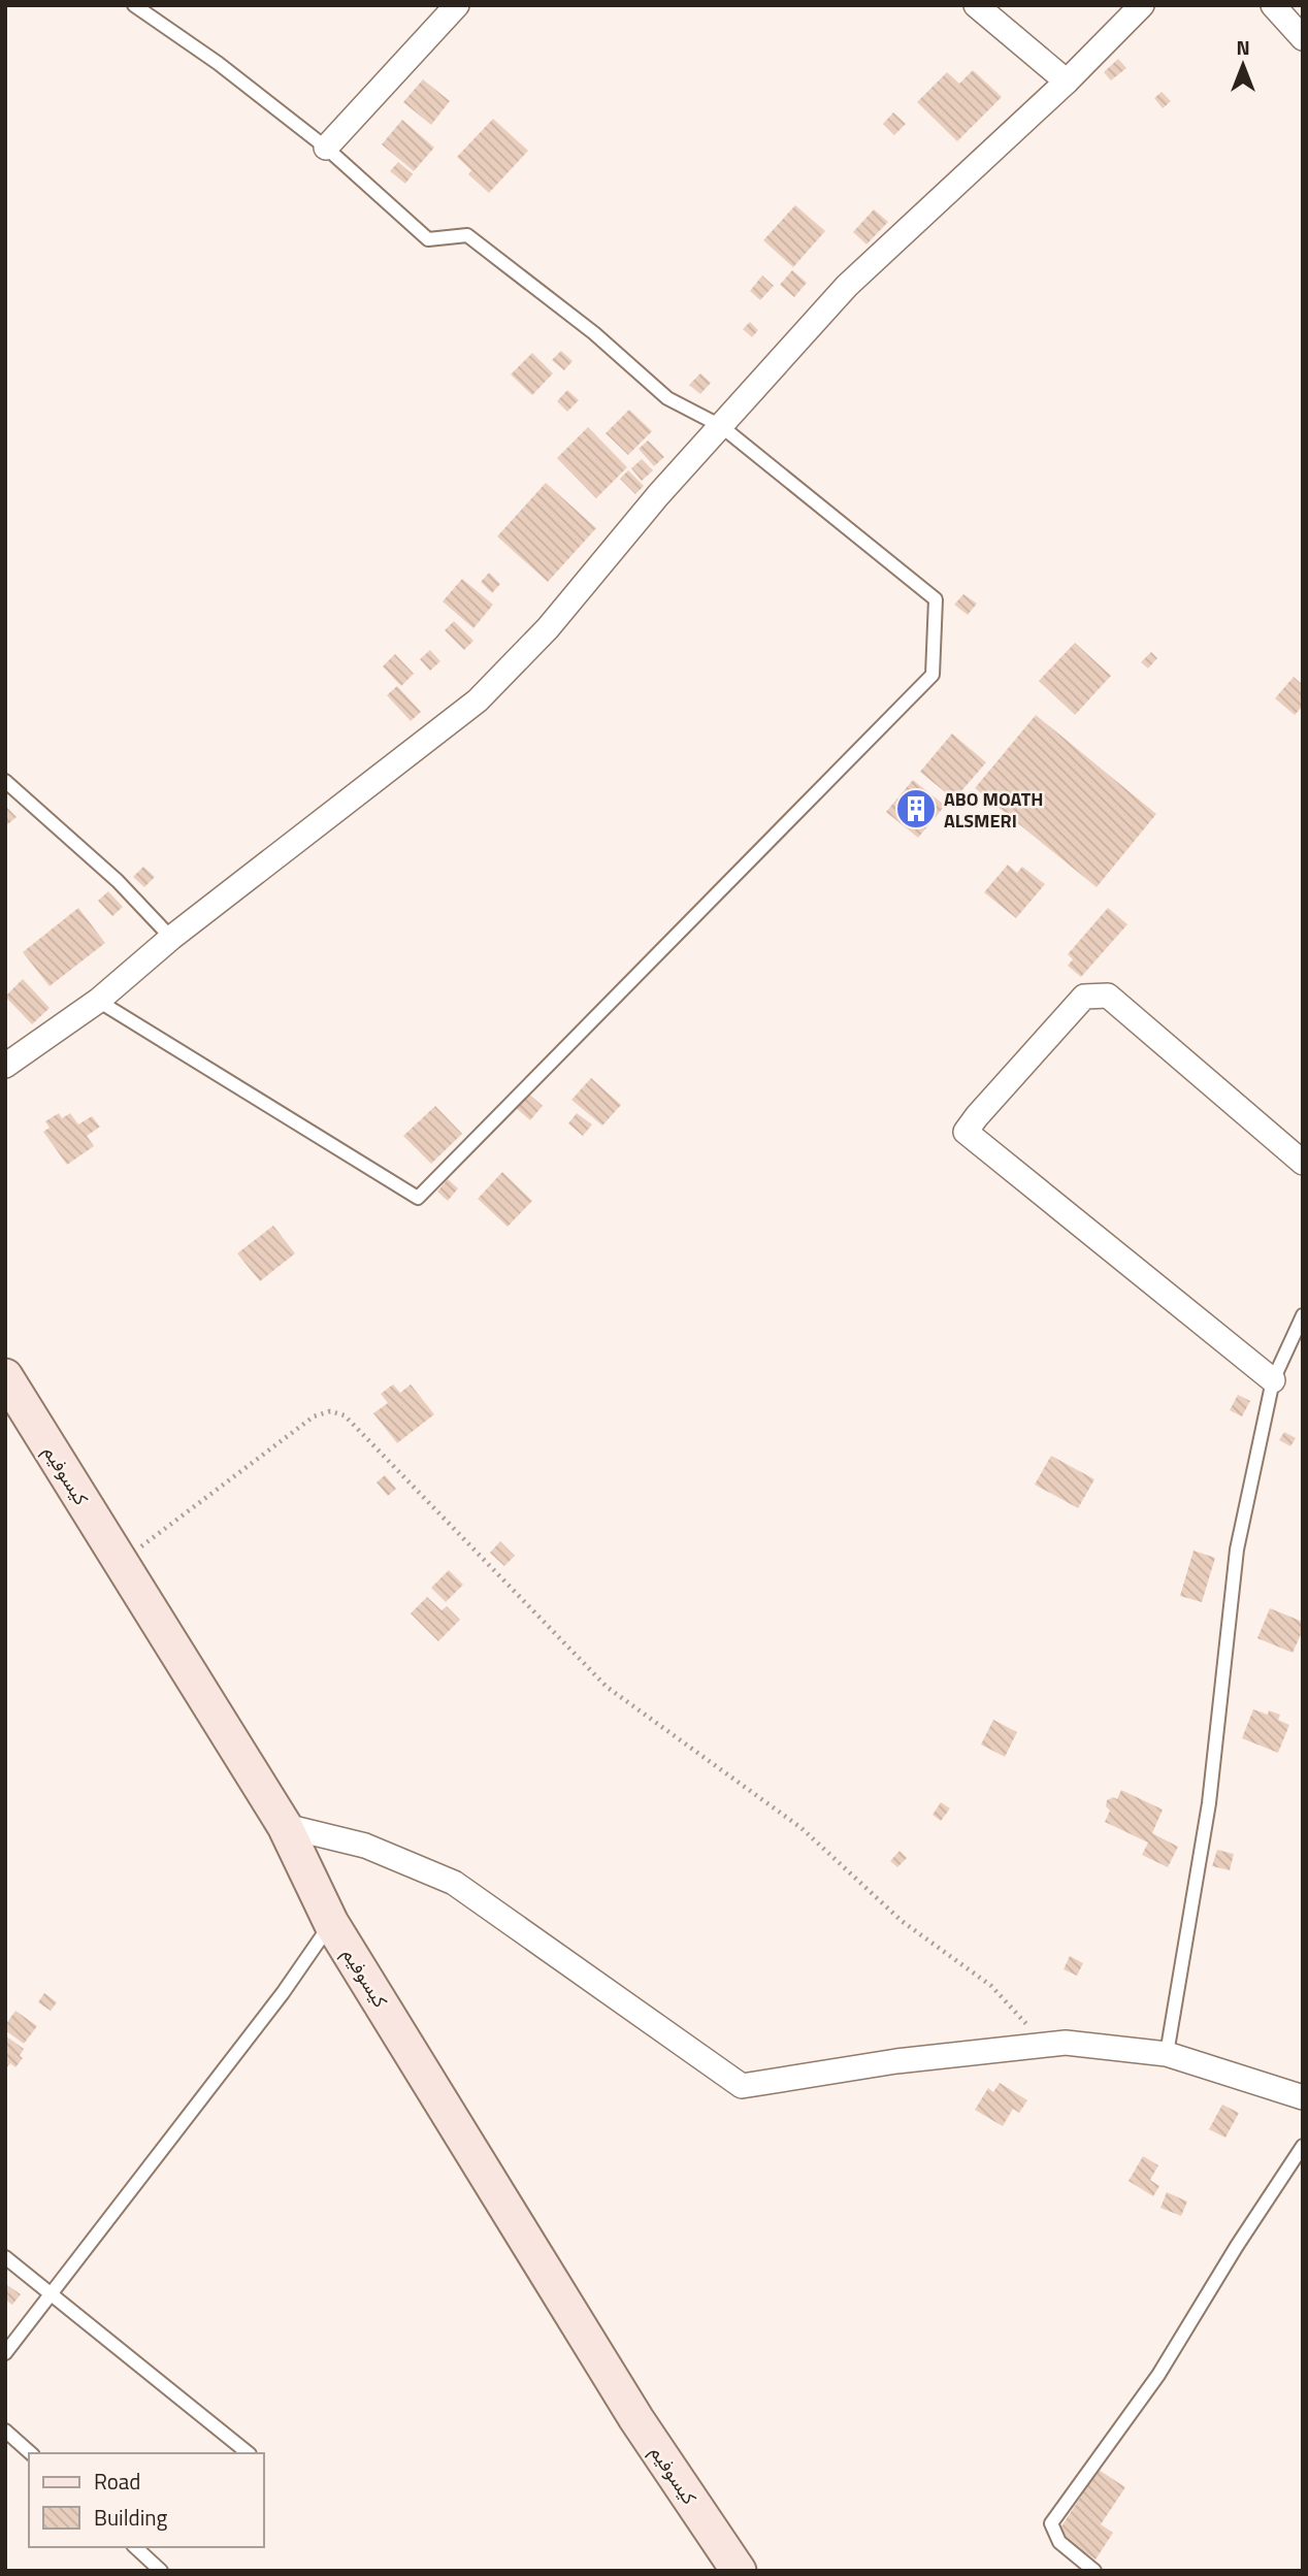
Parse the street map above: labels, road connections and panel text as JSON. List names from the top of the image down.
{
  "streets": {
    "street": ["كيسوفيم"]
  },
  "places": {
    "building": ["ABO MOATH ALSMERI"]
  },
  "legend": ["Road", "Building"],
  "north": "top"
}
